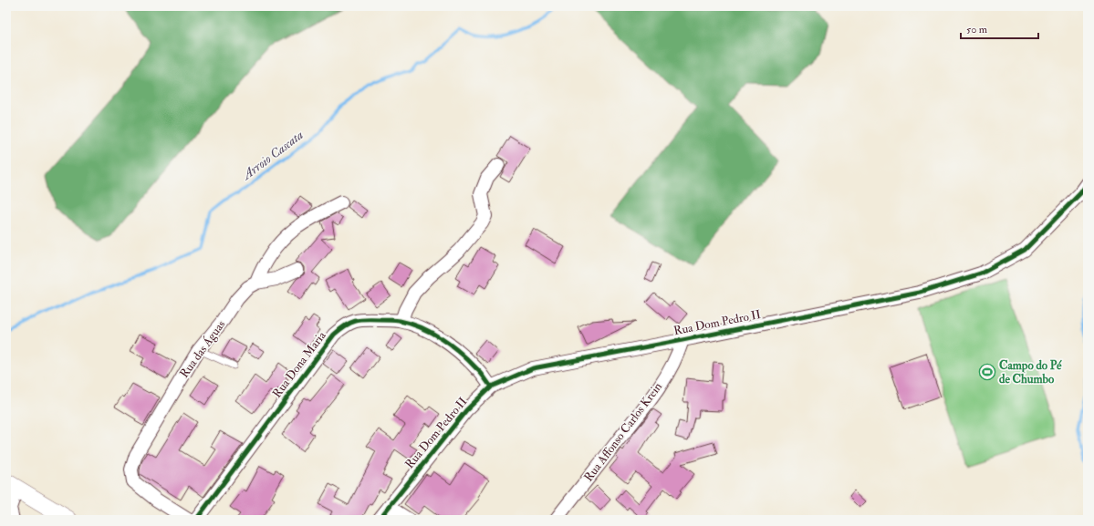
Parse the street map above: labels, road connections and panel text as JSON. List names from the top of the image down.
{
  "streets": {
    "street": [
      "Rua Dom Pedro II",
      "Rua das Águas",
      "Rua Dona Maria",
      "Rua Affonso Carlos Krein"
    ]
  },
  "crossings": [
    ["Rua Dom Pedro II", "Rua Dona Maria"],
    ["Rua Dom Pedro II", "Rua Affonso Carlos Krein"]
  ],
  "water": ["Arroio Cascata"],
  "places": {
    "sports": ["Campo do Pé de Chumbo"]
  },
  "scale_bar": "50 m"
}
